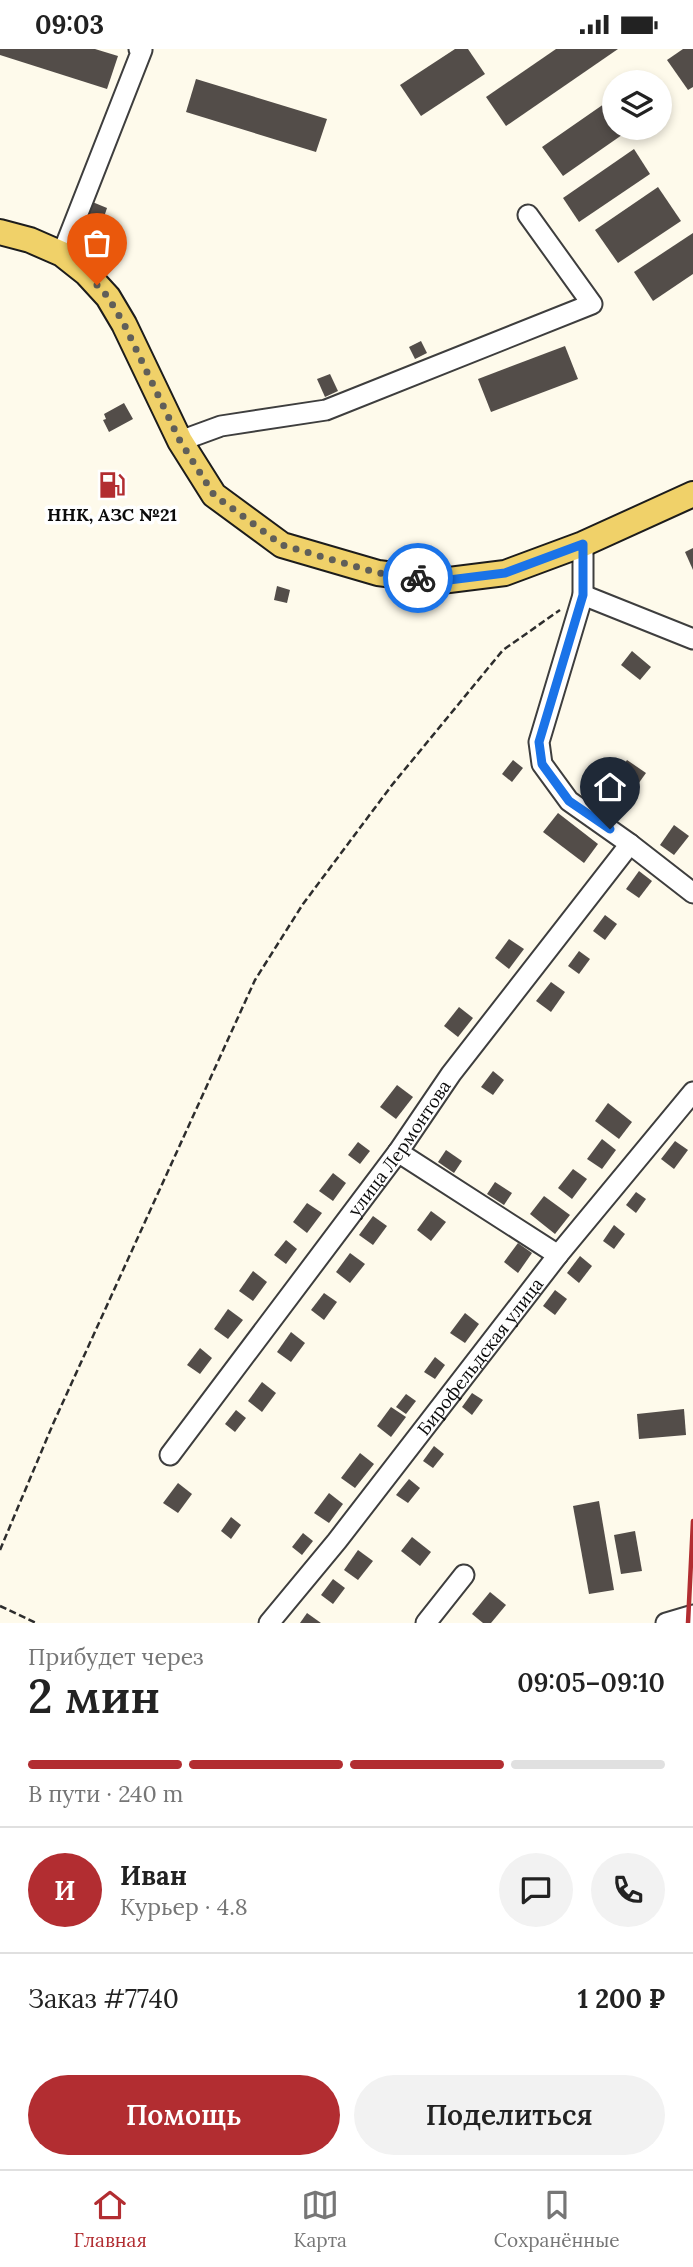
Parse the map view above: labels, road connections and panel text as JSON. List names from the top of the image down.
{
  "streets": {
    "street": ["улица Лермонтова", "Бирофельдская улица"]
  },
  "places": {
    "fuel station": ["ННК, АЗС №21"]
  },
  "page": {
    "status": "09:03",
    "heading": ["2 мин", "Прибудет через", "09:05–09:10"],
    "panel": [
      "Иван",
      "Курьер · 4.8",
      "Заказ #7740",
      "1 200 ₽"
    ],
    "bar": "В пути · 240 m",
    "round": "И",
    "buttons": ["Помощь", "Поделиться"],
    "tabs": ["Главная", "Карта", "Сохранённые"]
  }
}
